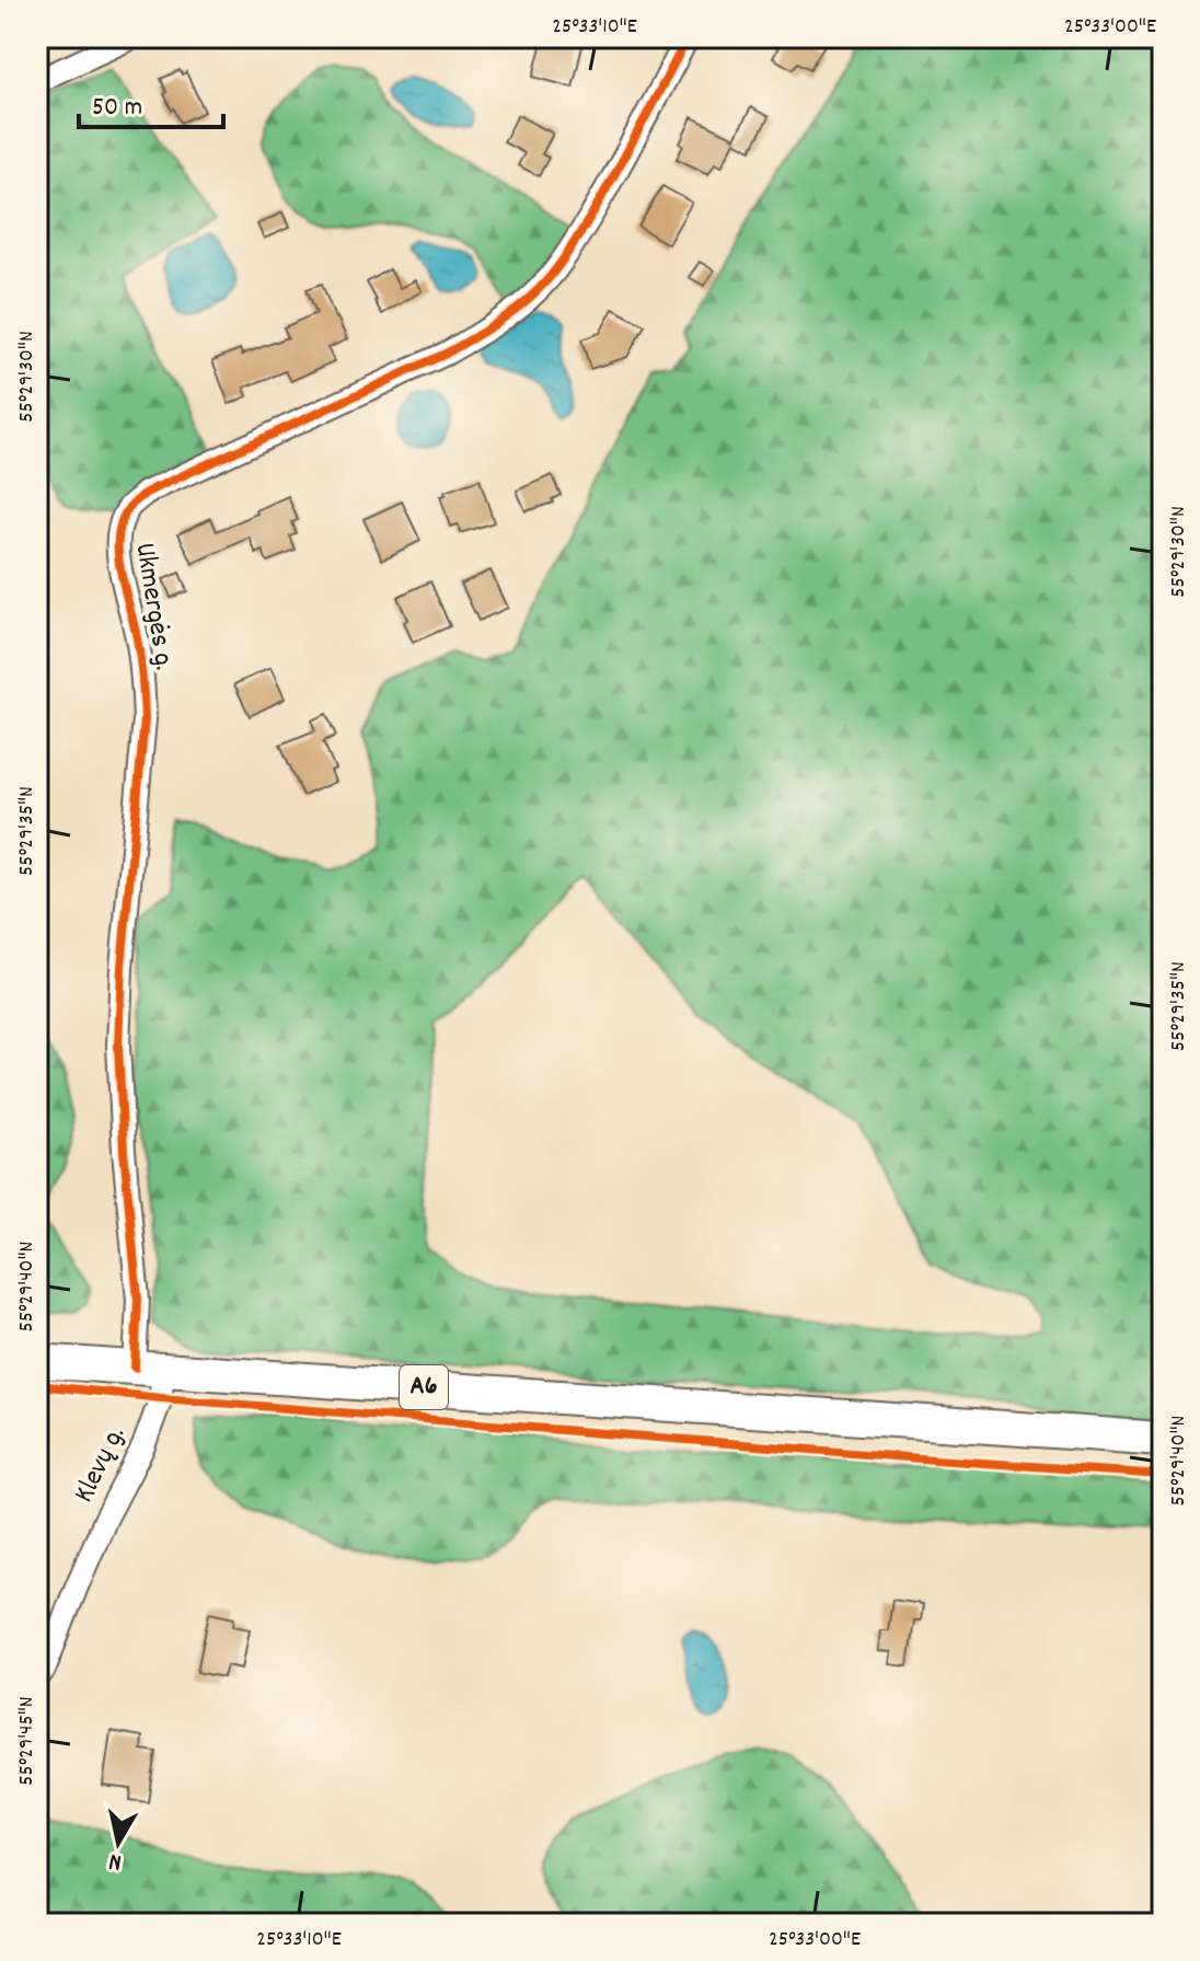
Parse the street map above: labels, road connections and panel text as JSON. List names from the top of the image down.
{
  "streets": {
    "highway": ["A6"],
    "street": ["Ukmergės g.", "Klevų g."]
  },
  "crossings": [
    ["Ukmergės g.", "A6"],
    ["Ukmergės g.", "Klevų g."],
    ["A6", "Klevų g."]
  ],
  "scale_bar": "50 m",
  "north": "bottom",
  "coordinates": [
    "25°33'10\"E",
    "25°33'00\"E",
    "55°29'30\"N",
    "55°29'35\"N",
    "55°29'40\"N",
    "55°29'45\"N"
  ]
}
